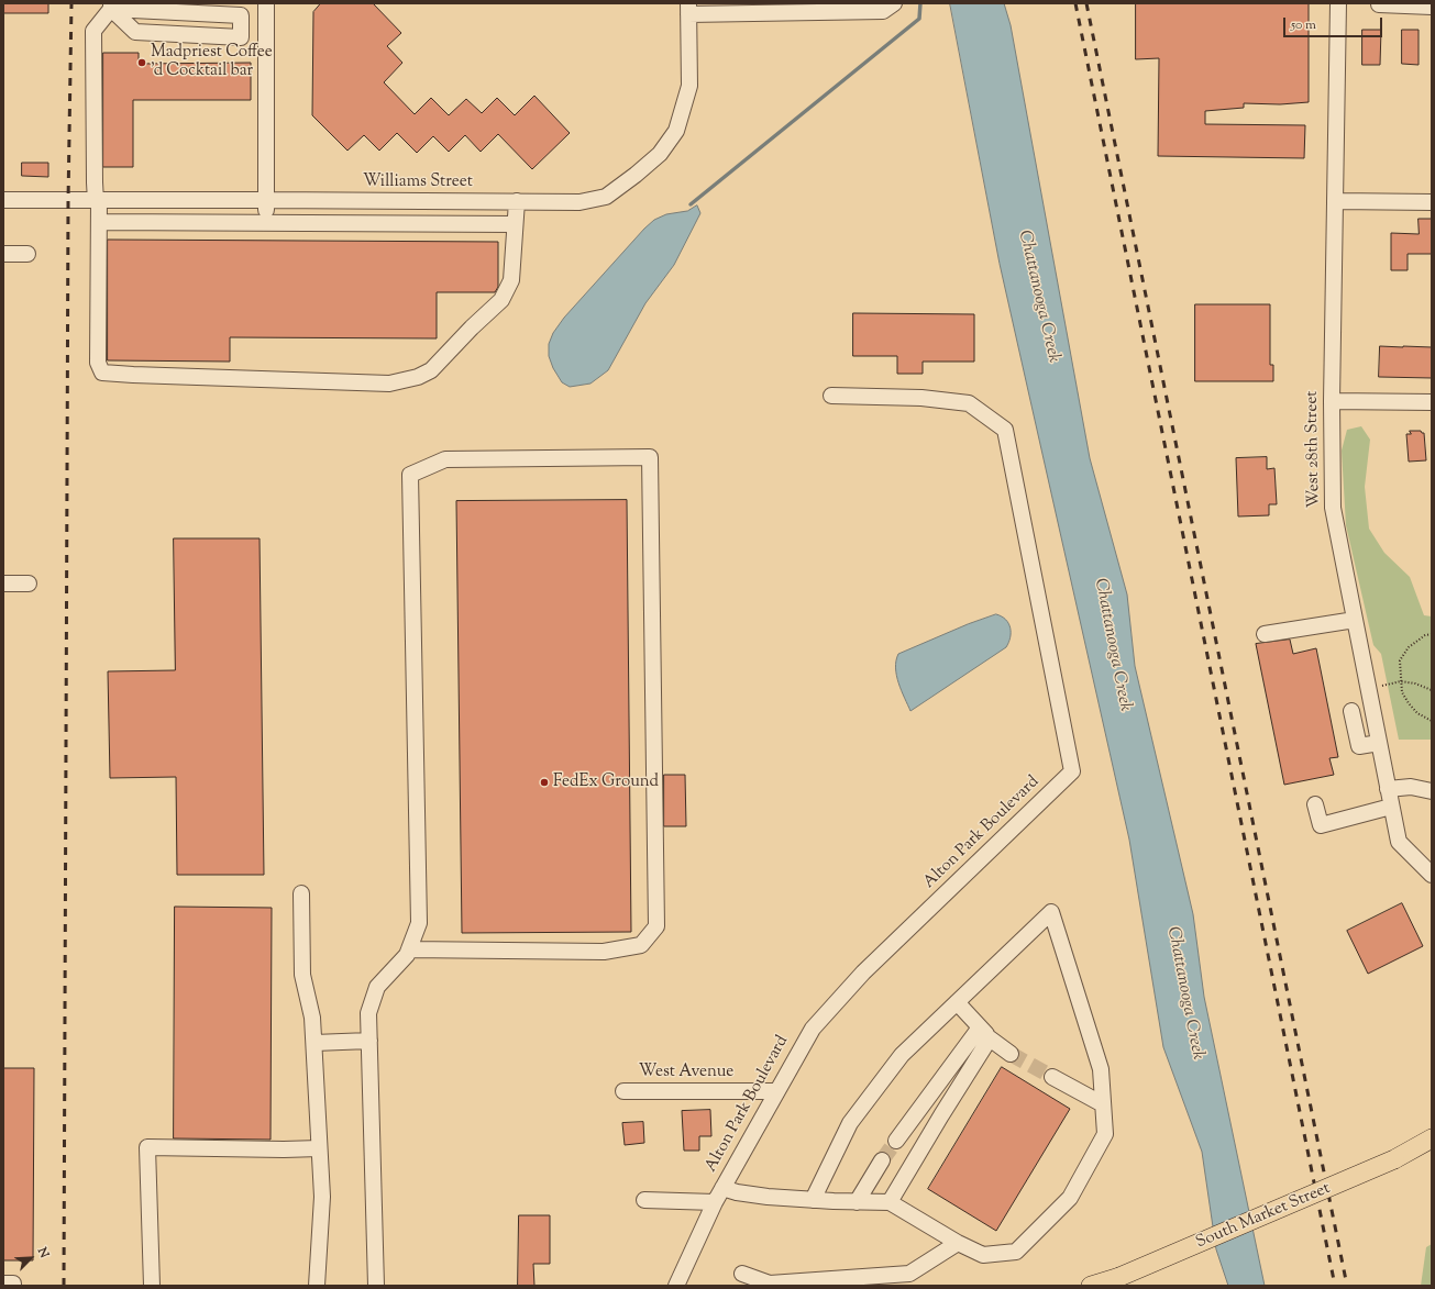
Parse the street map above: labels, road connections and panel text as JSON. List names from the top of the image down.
{
  "streets": {
    "main road": ["South Market Street"],
    "street": [
      "Williams Street",
      "West 28th Street",
      "Alton Park Boulevard",
      "West Avenue"
    ]
  },
  "crossings": [
    ["Alton Park Boulevard", "West Avenue"]
  ],
  "water": ["Chattanooga Creek"],
  "places": ["Madpriest Coffee 'd Cocktail bar", "FedEx Ground"],
  "scale_bar": "50 m",
  "north": "top right"
}
